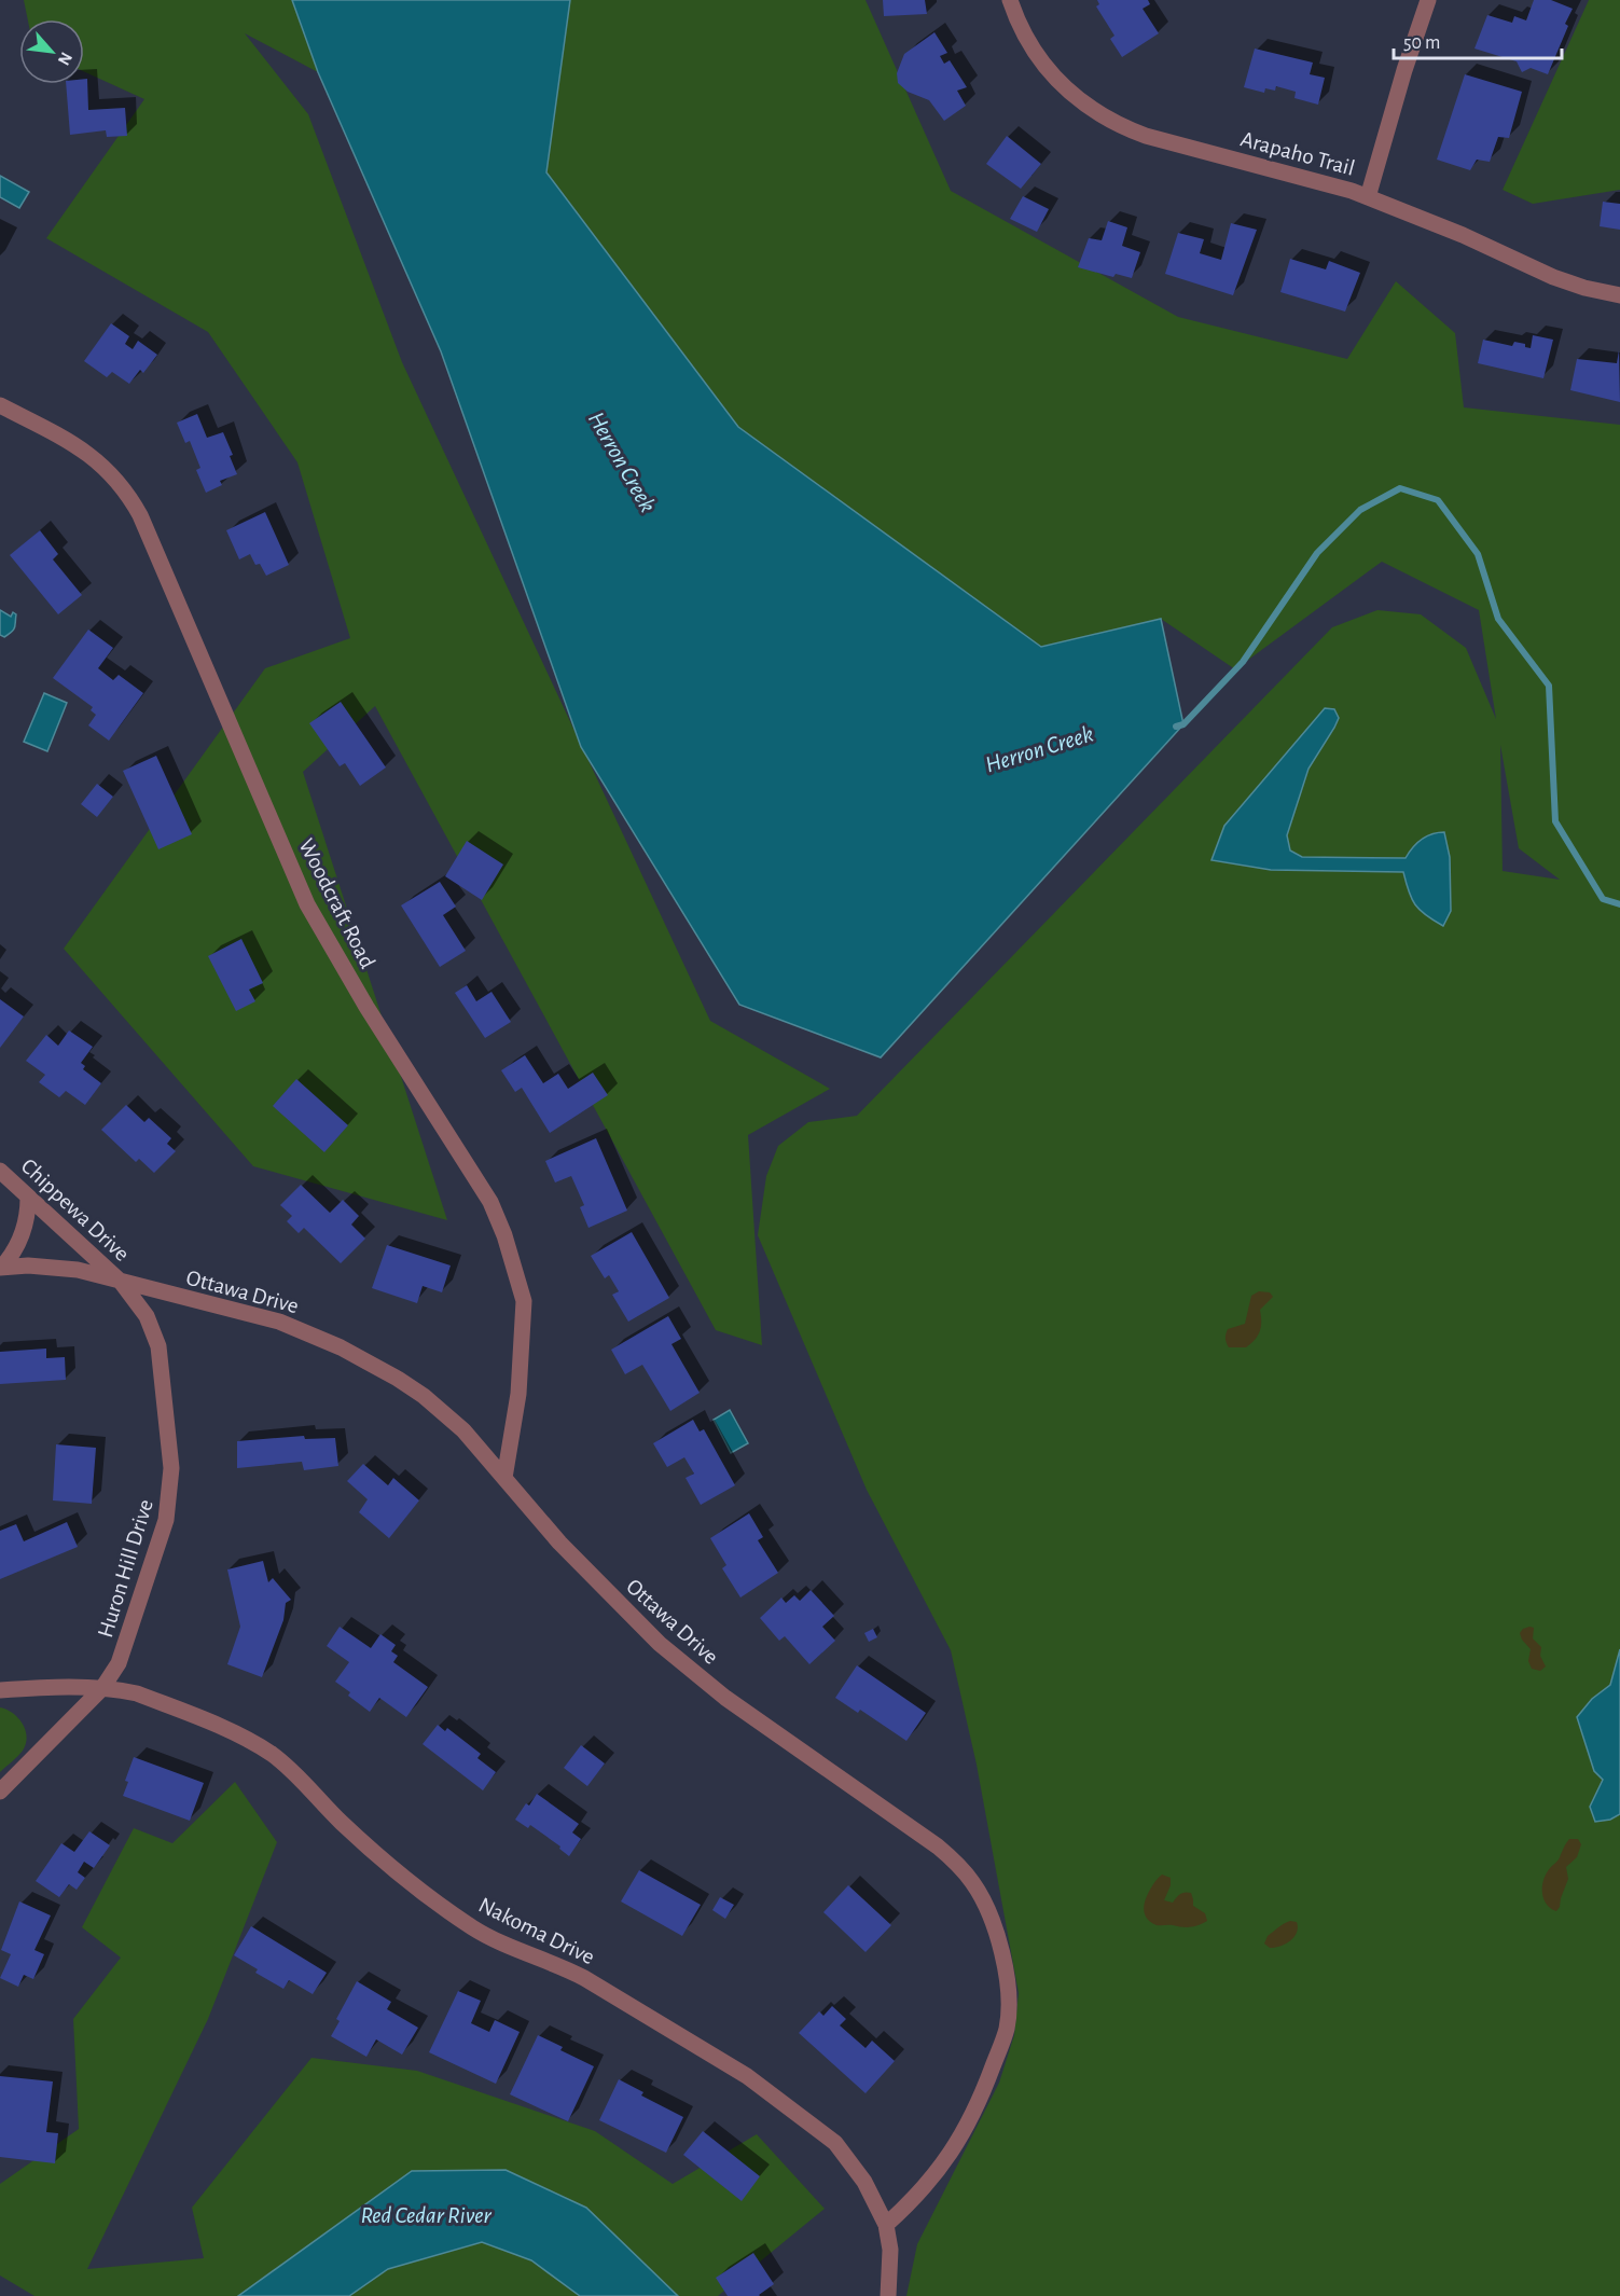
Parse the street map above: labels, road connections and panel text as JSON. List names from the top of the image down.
{
  "streets": {
    "street": [
      "Arapaho Trail",
      "Woodcraft Road",
      "Chippewa Drive",
      "Ottawa Drive",
      "Huron Hill Drive",
      "Nakoma Drive"
    ]
  },
  "crossings": [
    ["Woodcraft Road", "Ottawa Drive"],
    ["Chippewa Drive", "Ottawa Drive"],
    ["Chippewa Drive", "Huron Hill Drive"],
    ["Ottawa Drive", "Huron Hill Drive"],
    ["Ottawa Drive", "Nakoma Drive"],
    ["Huron Hill Drive", "Nakoma Drive"]
  ],
  "water": ["Herron Creek", "Red Cedar River"],
  "scale_bar": "50 m",
  "north": "bottom right"
}
